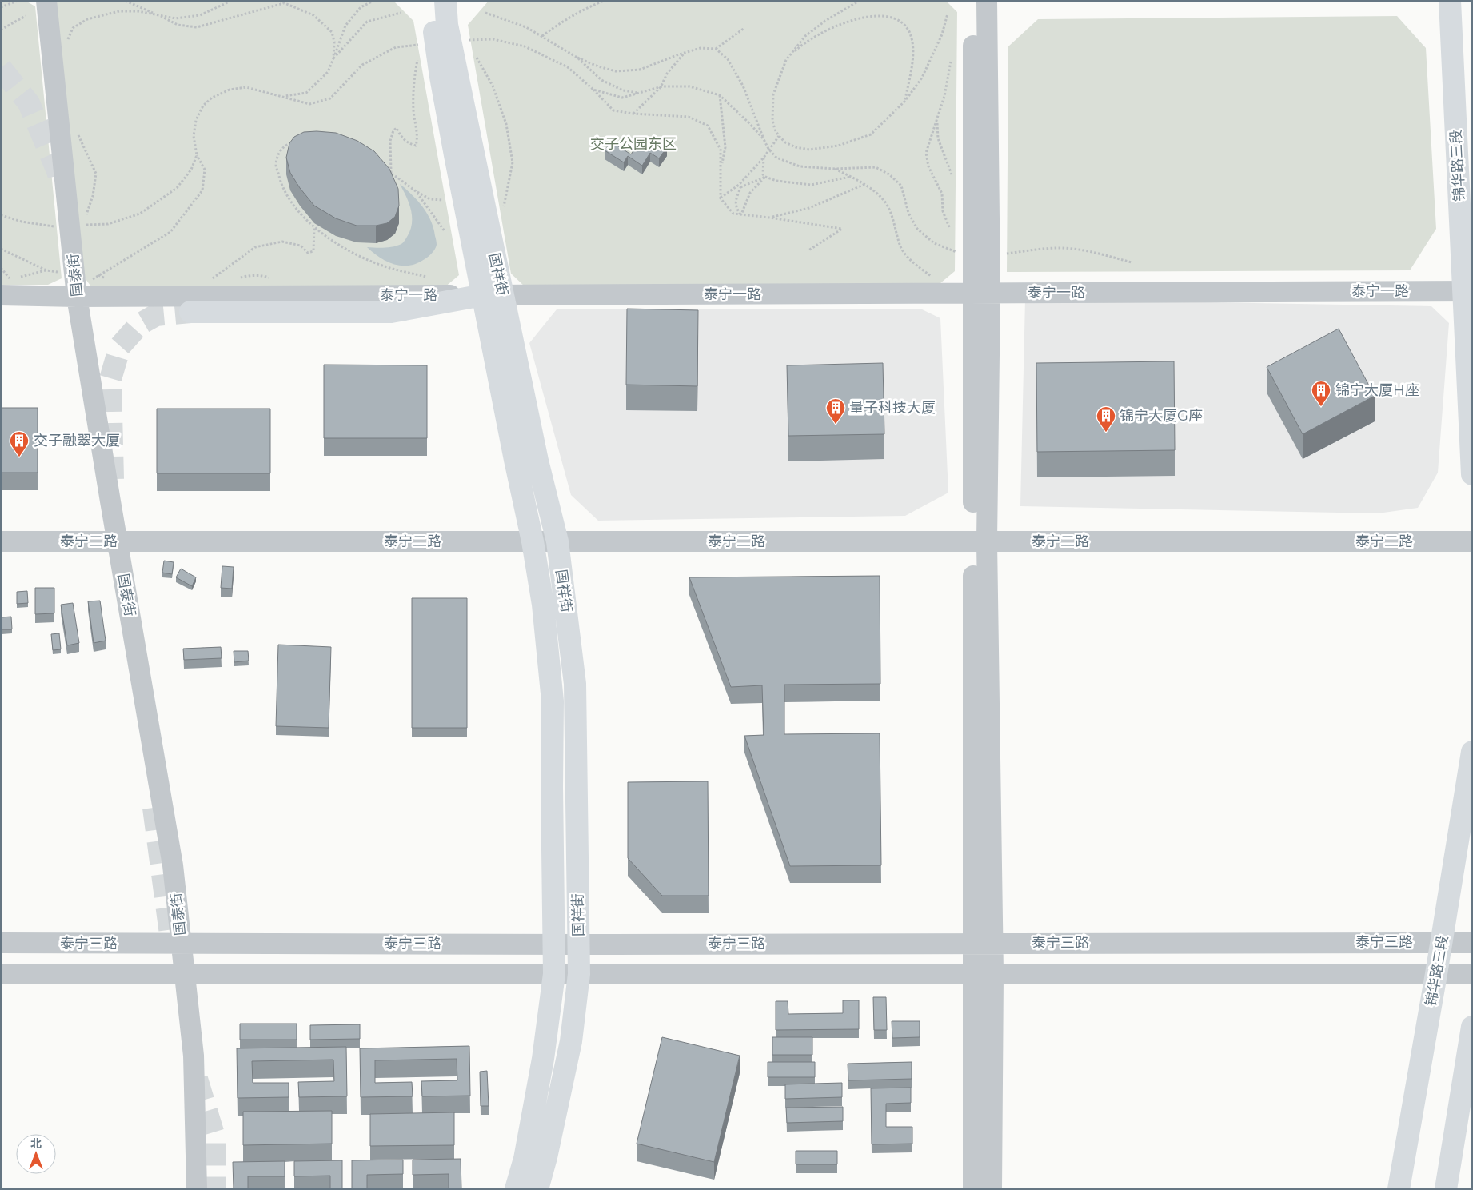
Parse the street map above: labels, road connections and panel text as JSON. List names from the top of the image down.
{
  "streets": {
    "main road": ["锦华路三段", "国祥街"],
    "street": [
      "国泰街",
      "泰宁一路",
      "泰宁二路",
      "泰宁三路"
    ]
  },
  "crossings": [
    ["锦华路三段", "泰宁一路"],
    ["锦华路三段", "泰宁三路"],
    ["国祥街", "泰宁一路"],
    ["国祥街", "泰宁二路"],
    ["国祥街", "泰宁三路"],
    ["国泰街", "泰宁一路"],
    ["国泰街", "泰宁二路"],
    ["国泰街", "泰宁三路"]
  ],
  "parks": ["交子公园东区"],
  "places": {
    "building": [
      "锦宁大厦H座",
      "量子科技大厦",
      "锦宁大厦G座",
      "交子融翠大厦"
    ]
  },
  "north": "top"
}
